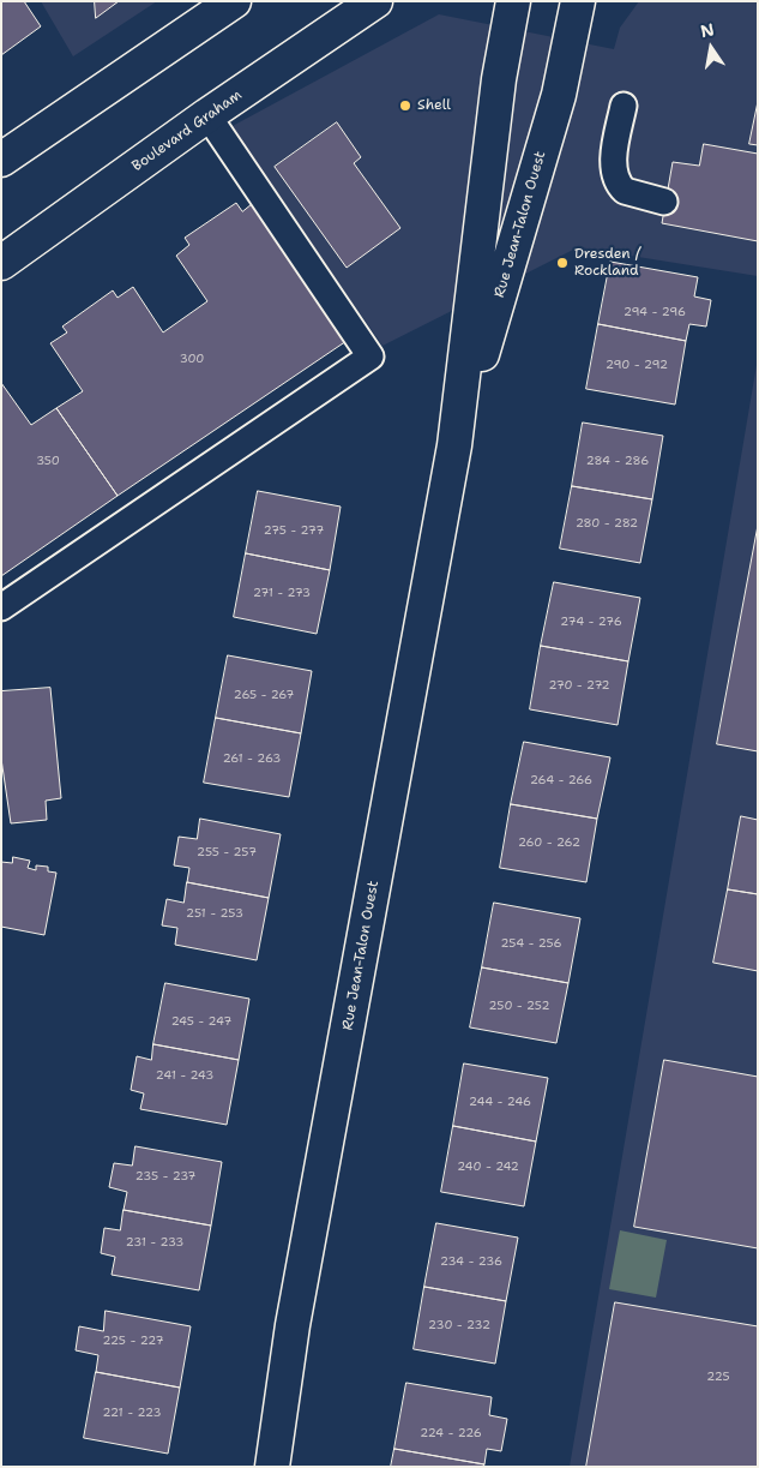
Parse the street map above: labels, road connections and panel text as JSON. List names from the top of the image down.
{
  "streets": {
    "main road": ["Boulevard Graham", "Rue Jean-Talon Ouest"]
  },
  "places": ["Shell", "Dresden / Rockland"],
  "house_numbers": [
    "294 - 296",
    "300",
    "290 - 292",
    "350",
    "284 - 286",
    "280 - 282",
    "275 - 277",
    "271 - 273",
    "274 - 276",
    "270 - 272",
    "265 - 267",
    "261 - 263",
    "264 - 266",
    "260 - 262",
    "255 - 257",
    "251 - 253",
    "254 - 256",
    "250 - 252",
    "245 - 247",
    "241 - 243",
    "244 - 246",
    "240 - 242",
    "235 - 237",
    "231 - 233",
    "234 - 236",
    "230 - 232",
    "225 - 227",
    "225",
    "221 - 223",
    "224 - 226"
  ],
  "north": "top"
}
